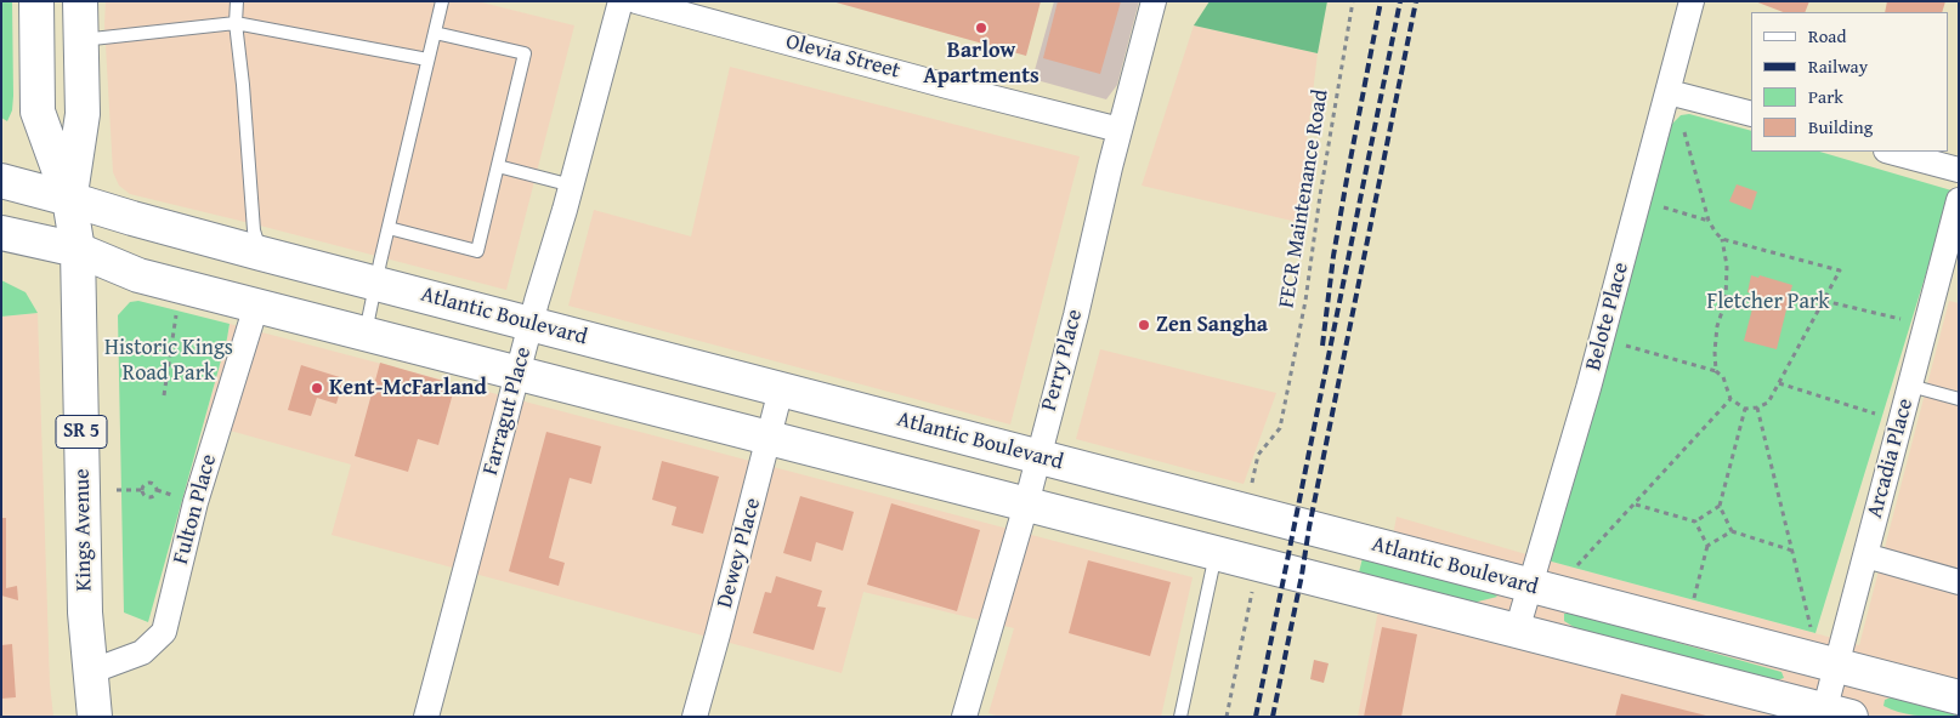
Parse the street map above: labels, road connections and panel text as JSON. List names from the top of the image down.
{
  "streets": {
    "main road": ["Atlantic Boulevard", "SR 5", "Kings Avenue"],
    "street": [
      "Olevia Street",
      "Belote Place",
      "Perry Place",
      "Farragut Place",
      "Arcadia Place",
      "Fulton Place",
      "Dewey Place"
    ],
    "path": ["FECR Maintenance Road"]
  },
  "crossings": [
    ["Olevia Street", "Perry Place"],
    ["FECR Maintenance Road", "Atlantic Boulevard"],
    ["Atlantic Boulevard", "Belote Place"],
    ["Atlantic Boulevard", "Perry Place"],
    ["Atlantic Boulevard", "Farragut Place"],
    ["Atlantic Boulevard", "Arcadia Place"],
    ["Atlantic Boulevard", "Kings Avenue"],
    ["Atlantic Boulevard", "Dewey Place"],
    ["Fulton Place", "Kings Avenue"]
  ],
  "parks": ["Fletcher Park", "Historic Kings Road Park"],
  "places": ["Barlow Apartments", "Zen Sangha", "Kent-McFarland"],
  "legend": [
    "Road",
    "Railway",
    "Park",
    "Building"
  ]
}
